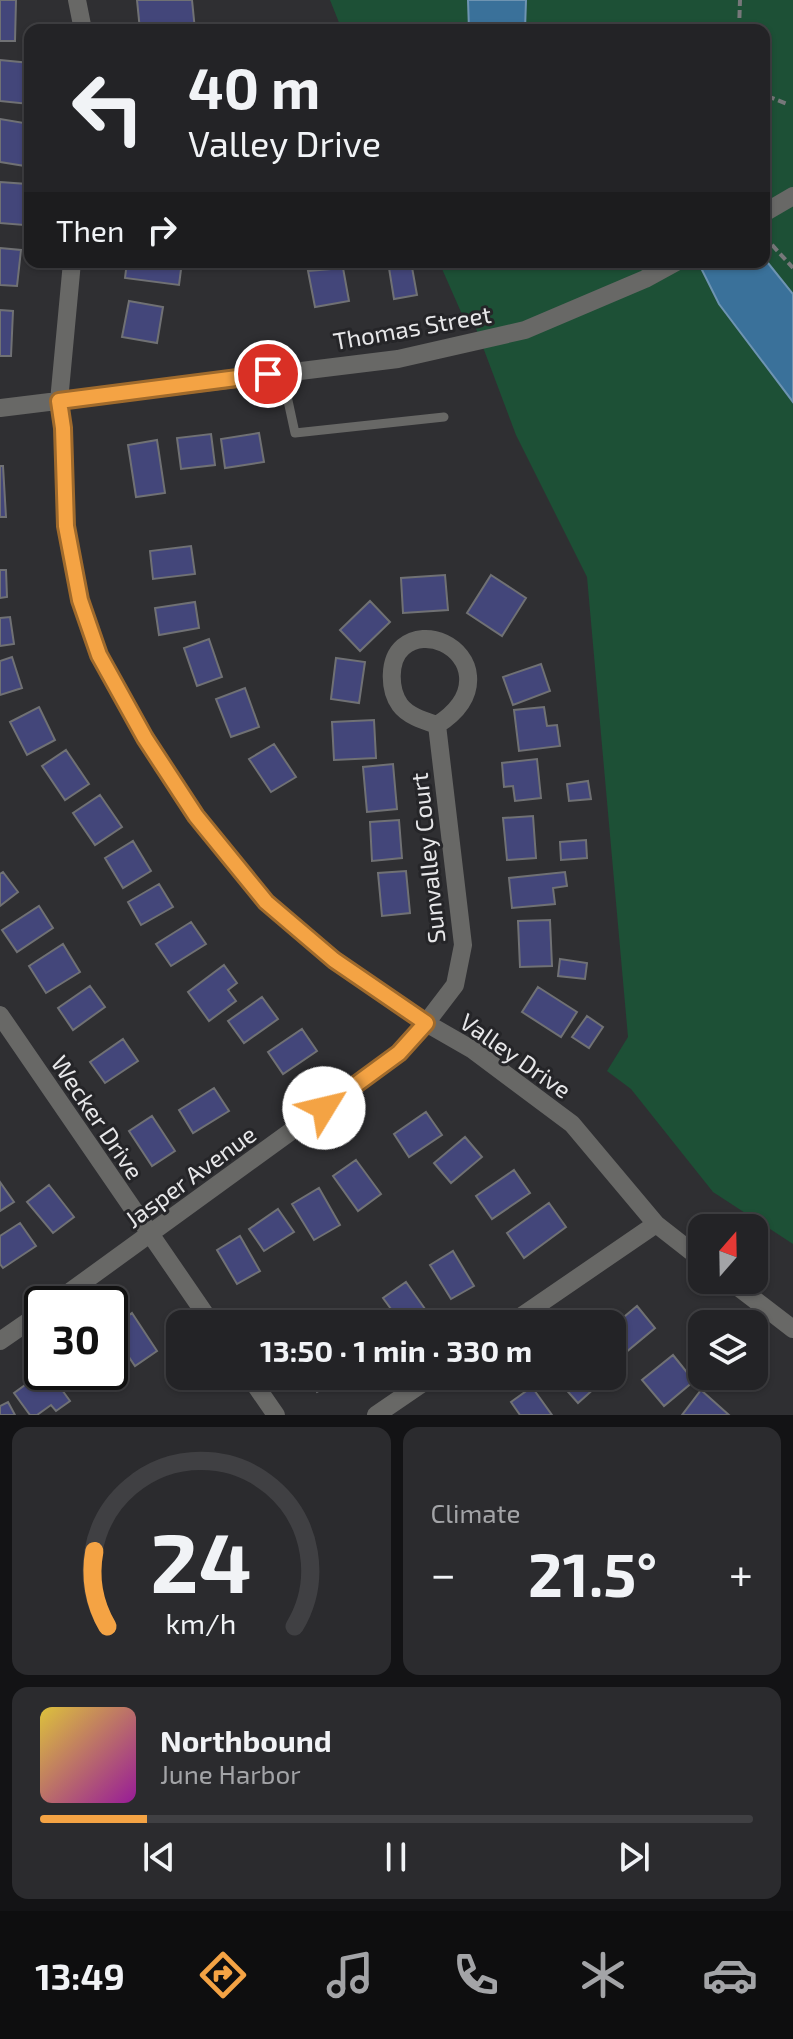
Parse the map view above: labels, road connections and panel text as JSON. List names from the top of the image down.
{
  "streets": {
    "street": [
      "Thomas Street",
      "Sunvalley Court",
      "Valley Drive",
      "Wecker Drive",
      "Jasper Avenue"
    ]
  },
  "crossings": [
    ["Thomas Street", "Valley Drive"],
    ["Sunvalley Court", "Valley Drive"],
    ["Sunvalley Court", "Jasper Avenue"],
    ["Valley Drive", "Jasper Avenue"],
    ["Wecker Drive", "Jasper Avenue"]
  ],
  "north": "top",
  "page": {
    "turn": ["40 m", "Valley Drive"],
    "then": "Then",
    "limit": "30",
    "trip": "13:50 · 1 min · 330 m",
    "tile": "Climate",
    "heat": ["−", "21.5°", "+"],
    "song": ["Northbound", "June Harbor"],
    "tabs": "13:49",
    "gauge": ["24", "km/h"]
  }
}
